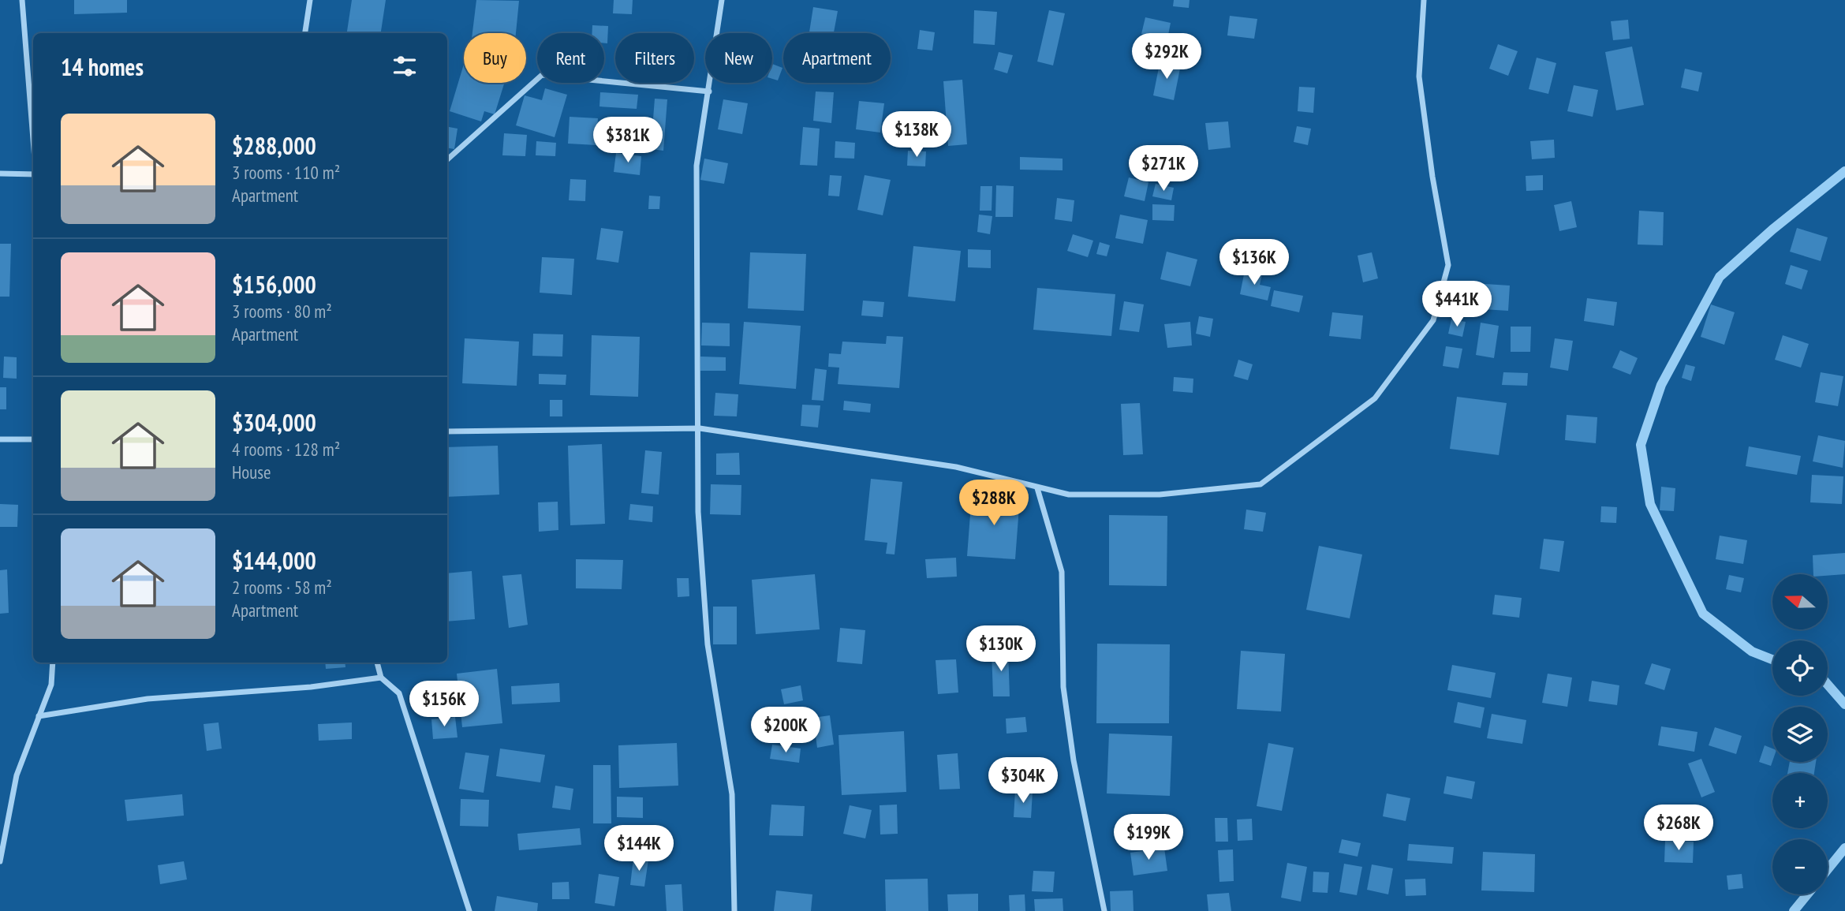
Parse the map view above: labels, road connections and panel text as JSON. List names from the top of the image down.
{
  "north": "left",
  "page": {
    "price": [
      "$292K",
      "$138K",
      "$381K",
      "$271K",
      "$136K",
      "$441K",
      "$288K",
      "$130K",
      "$156K",
      "$200K",
      "$304K",
      "$268K",
      "$199K",
      "$144K"
    ],
    "chip": [
      "Buy",
      "Rent",
      "Filters",
      "New",
      "Apartment"
    ],
    "heading": "14 homes",
    "list": [
      {
        "name": "$288,000",
        "note": "3 rooms · 110 m² · Apartment"
      },
      {
        "name": "$156,000",
        "note": "3 rooms · 80 m² · Apartment"
      },
      {
        "name": "$304,000",
        "note": "4 rooms · 128 m² · House"
      },
      {
        "name": "$144,000",
        "note": "2 rooms · 58 m² · Apartment"
      }
    ],
    "map_buttons": ["+", "−"]
  }
}
